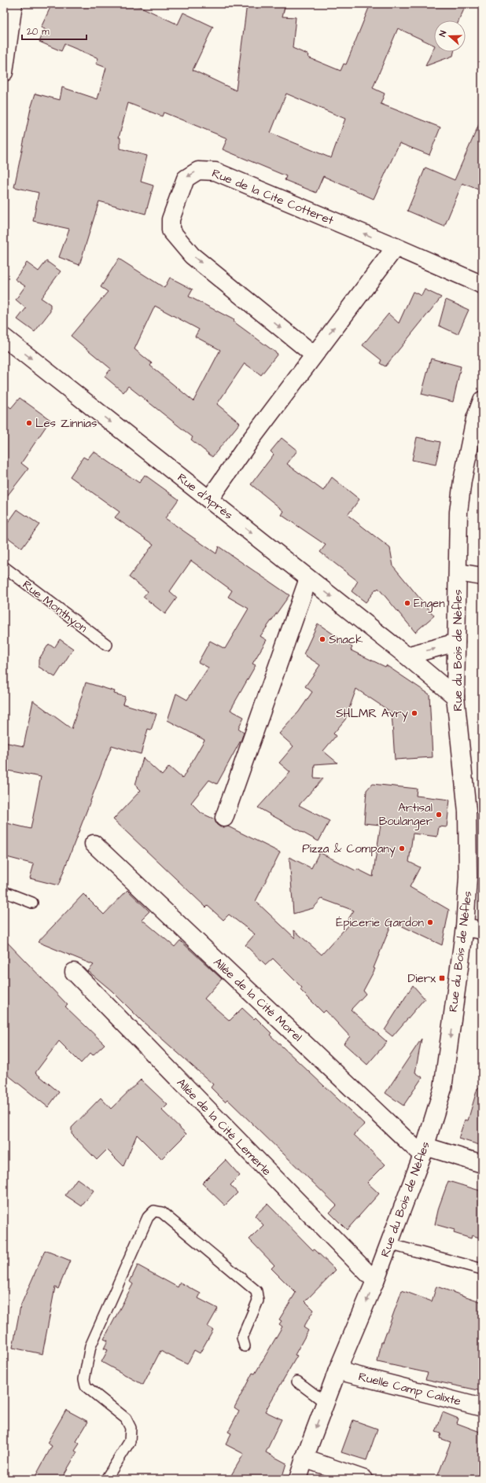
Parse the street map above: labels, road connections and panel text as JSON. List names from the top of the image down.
{
  "streets": {
    "street": [
      "Rue de la Cite Cotteret",
      "Rue d'Après",
      "Rue du Bois de Nèfles",
      "Allée de la Cité Morel",
      "Allée de la Cité Lemerle",
      "Ruelle Camp Calixte"
    ],
    "lane": ["Rue Monthyon"]
  },
  "crossings": [
    ["Rue d'Après", "Rue du Bois de Nèfles"],
    ["Rue du Bois de Nèfles", "Allée de la Cité Morel"],
    ["Rue du Bois de Nèfles", "Allée de la Cité Lemerle"],
    ["Rue du Bois de Nèfles", "Ruelle Camp Calixte"]
  ],
  "one_way": ["Rue d'Après"],
  "places": {
    "other": [
      "Les Zinnias",
      "Engen",
      "Snack",
      "SHLMR Avry",
      "Artisal Boulanger",
      "Pizza & Company",
      "Épicerie Gardon"
    ],
    "transit": ["Dierx"]
  },
  "scale_bar": "20 m",
  "north": "left"
}
